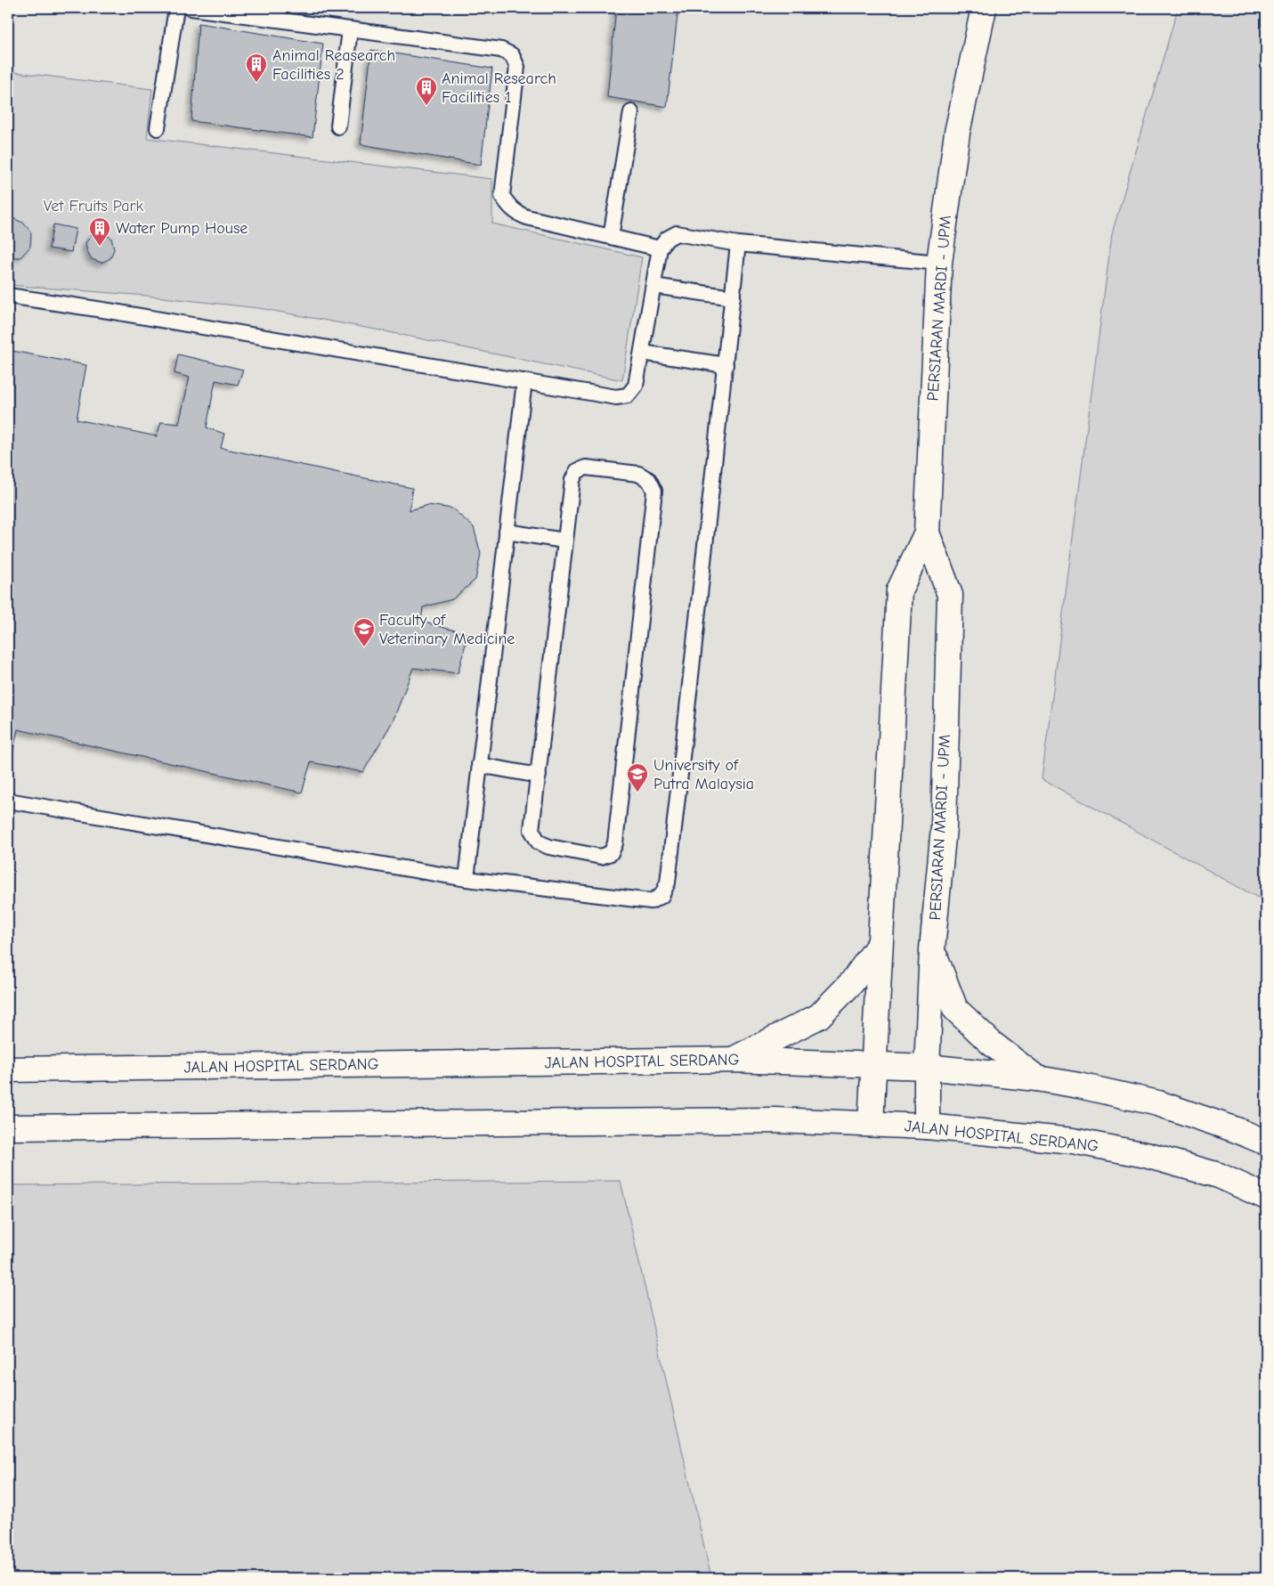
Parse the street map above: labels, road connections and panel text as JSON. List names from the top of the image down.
{
  "streets": {
    "main road": ["PERSIARAN MARDI - UPM", "JALAN HOSPITAL SERDANG"]
  },
  "crossings": [
    ["PERSIARAN MARDI - UPM", "JALAN HOSPITAL SERDANG"]
  ],
  "parks": ["Vet Fruits Park"],
  "places": {
    "building": ["Animal Reasearch Facilities 2", "Animal Research Facilities 1", "Water Pump House"],
    "school or university": ["Faculty of Veterinary Medicine", "University of Putra Malaysia"]
  }
}
